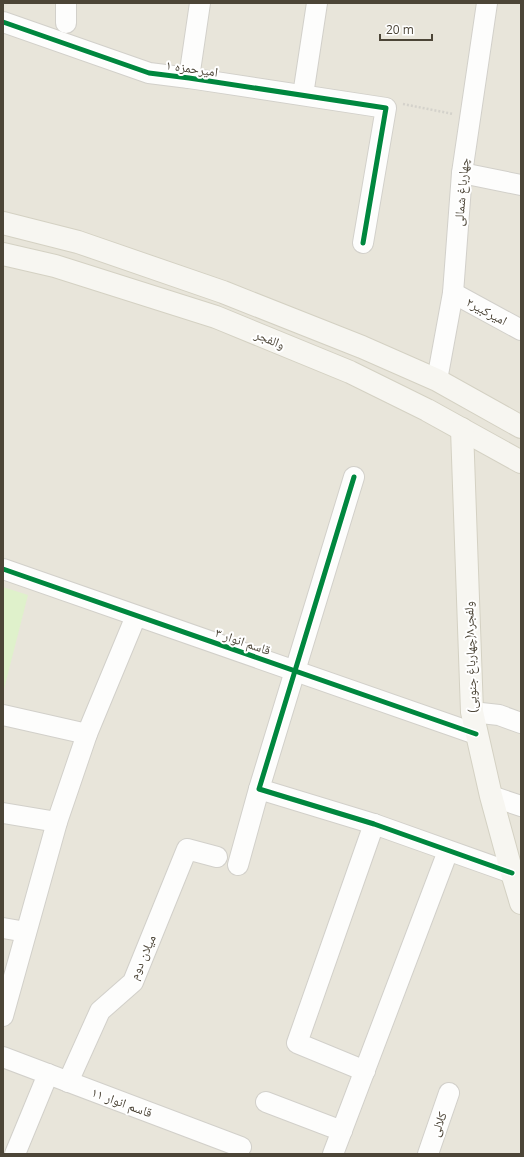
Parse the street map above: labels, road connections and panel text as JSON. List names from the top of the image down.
{
  "streets": {
    "main road": ["والفجر", "ولفجر۸(چهارباغ جنوبی)"],
    "street": [
      "امیرحمزه ۱",
      "چهارباغ شمالی",
      "امیرکبیر۲",
      "قاسم انوار ۳",
      "میلان دوم",
      "قاسم انوار ۱۱",
      "کلالی"
    ]
  },
  "crossings": [
    ["چهارباغ شمالی", "امیرکبیر۲"],
    ["چهارباغ شمالی", "والفجر"],
    ["والفجر", "ولفجر۸(چهارباغ جنوبی)"],
    ["قاسم انوار ۳", "ولفجر۸(چهارباغ جنوبی)"],
    ["میلان دوم", "قاسم انوار ۱۱"]
  ],
  "scale_bar": "20 m"
}
